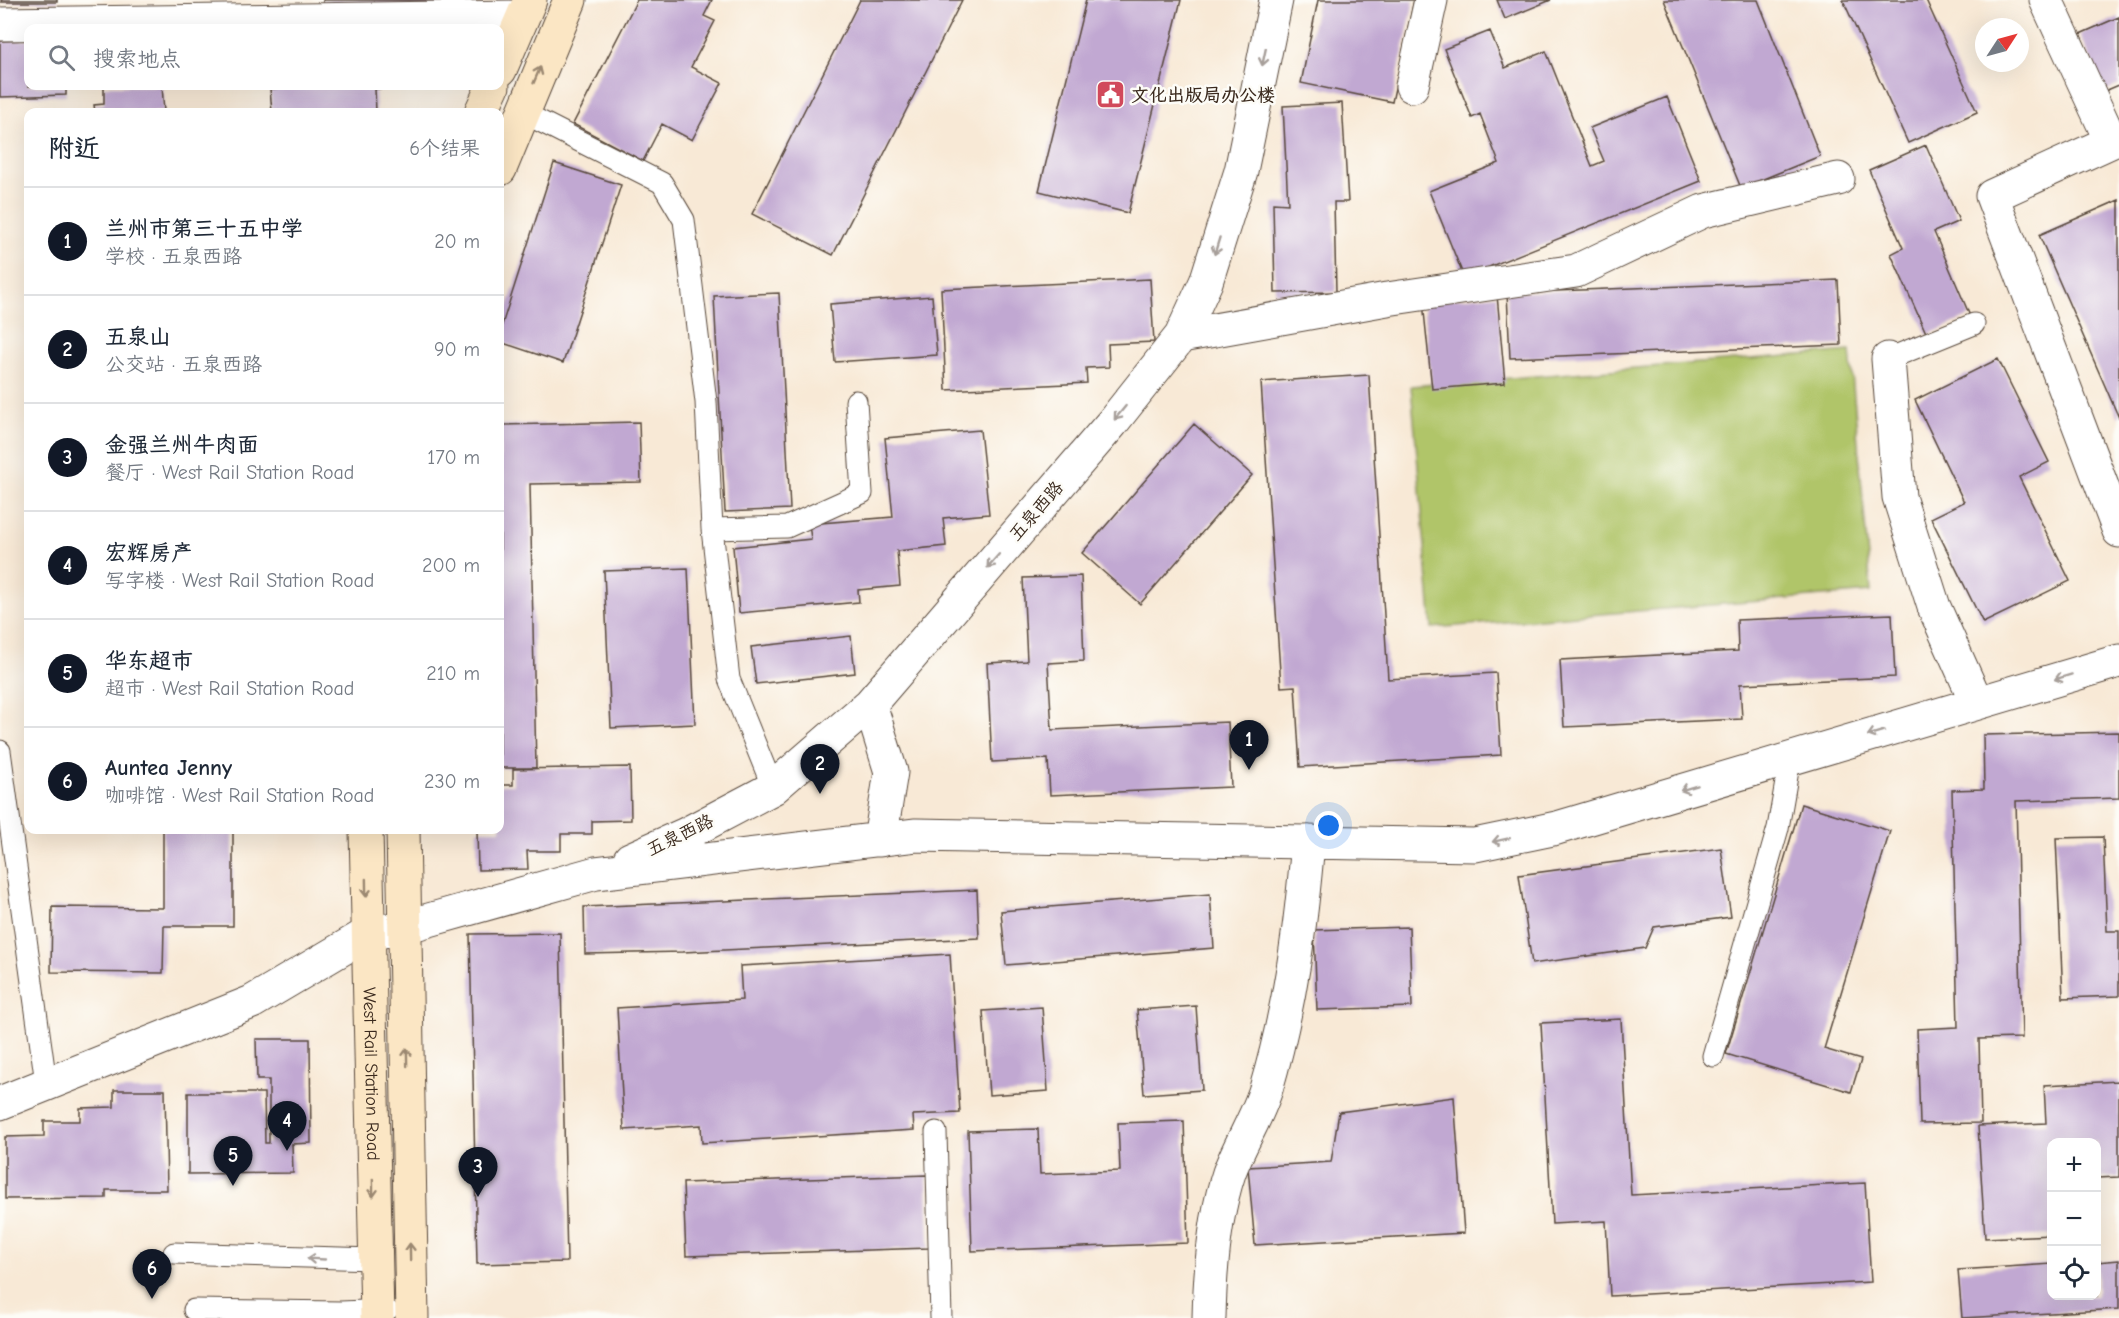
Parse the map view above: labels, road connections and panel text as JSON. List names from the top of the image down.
{
  "streets": {
    "main road": ["West Rail Station Road"],
    "street": ["五泉西路"]
  },
  "one_way": ["五泉西路"],
  "places": {
    "public building": ["文化出版局办公楼"]
  },
  "north": "top right",
  "page": {
    "search": "搜索地点",
    "heading": ["附近", "6个结果"],
    "list": [
      {
        "mark": "1",
        "name": "兰州市第三十五中学",
        "note": "学校 · 五泉西路",
        "value": "20 m"
      },
      {
        "mark": "2",
        "name": "五泉山",
        "note": "公交站 · 五泉西路",
        "value": "90 m"
      },
      {
        "mark": "3",
        "name": "金强兰州牛肉面",
        "note": "餐厅 · West Rail Station Road",
        "value": "170 m"
      },
      {
        "mark": "4",
        "name": "宏辉房产",
        "note": "写字楼 · West Rail Station Road",
        "value": "200 m"
      },
      {
        "mark": "5",
        "name": "华东超市",
        "note": "超市 · West Rail Station Road",
        "value": "210 m"
      },
      {
        "mark": "6",
        "name": "Auntea Jenny",
        "note": "咖啡馆 · West Rail Station Road",
        "value": "230 m"
      }
    ],
    "pins": [
      "1",
      "2",
      "4",
      "5",
      "3",
      "6"
    ],
    "map_buttons": ["+", "−"]
  }
}
